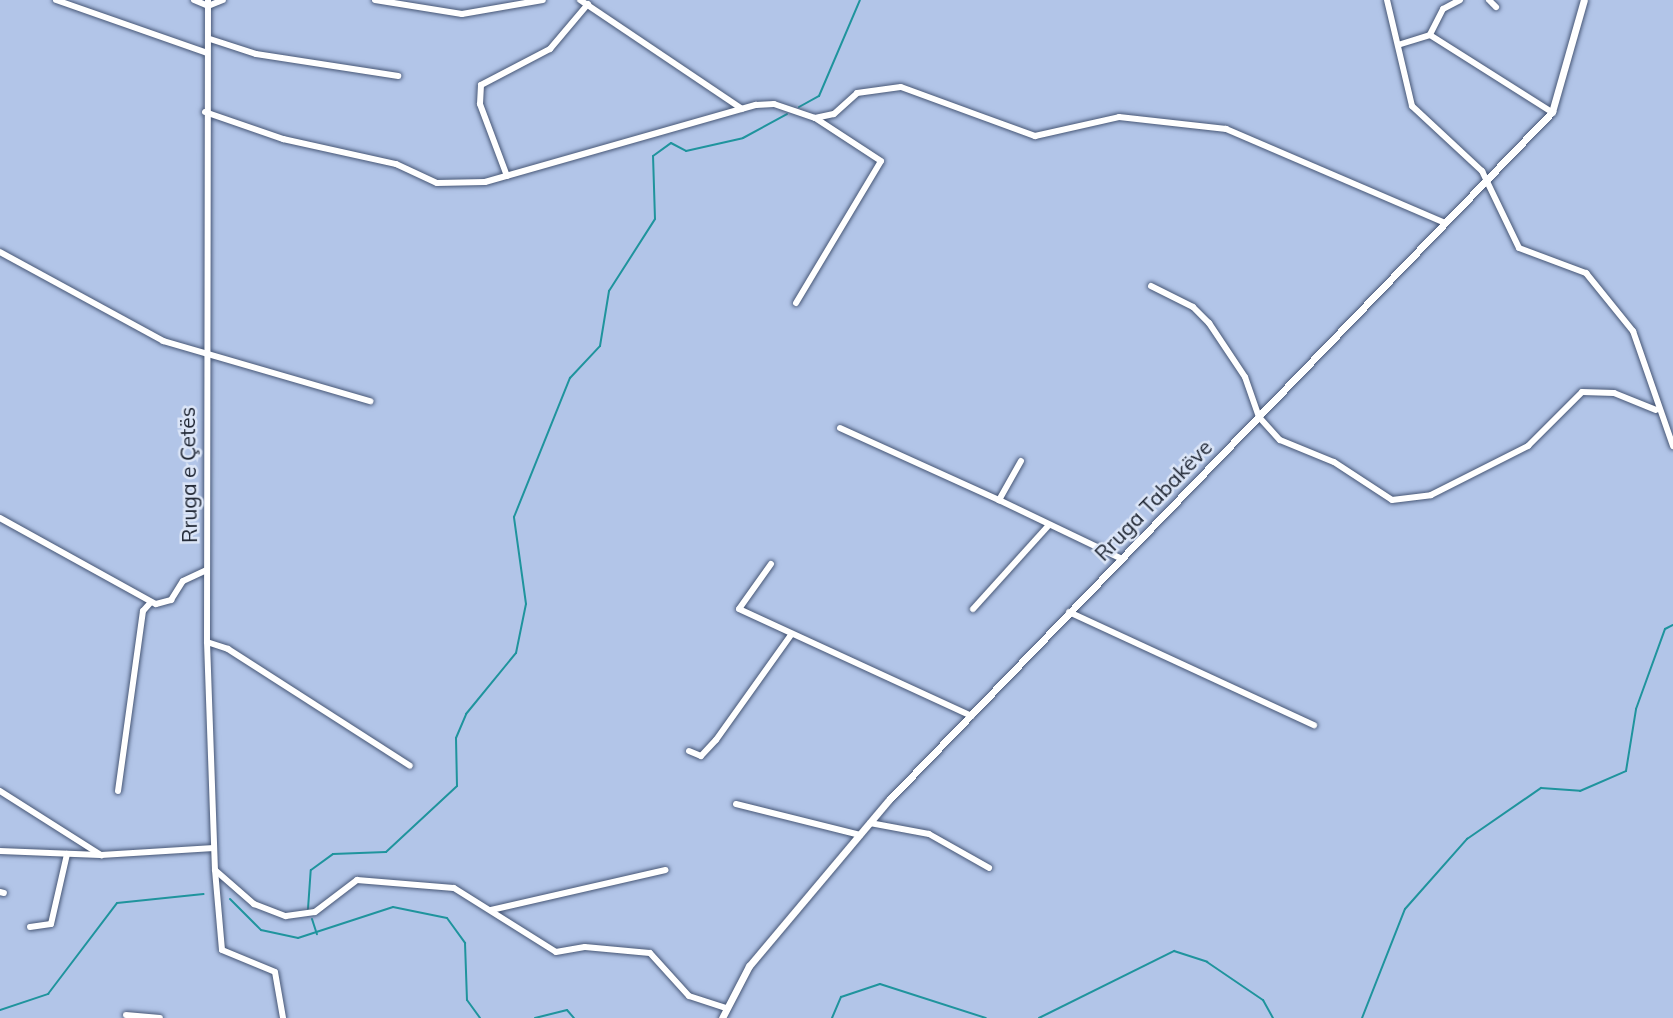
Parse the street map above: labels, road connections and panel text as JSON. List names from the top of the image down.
{
  "streets": {
    "street": ["Rruga e Çetës", "Rruga Tabakëve"]
  }
}
